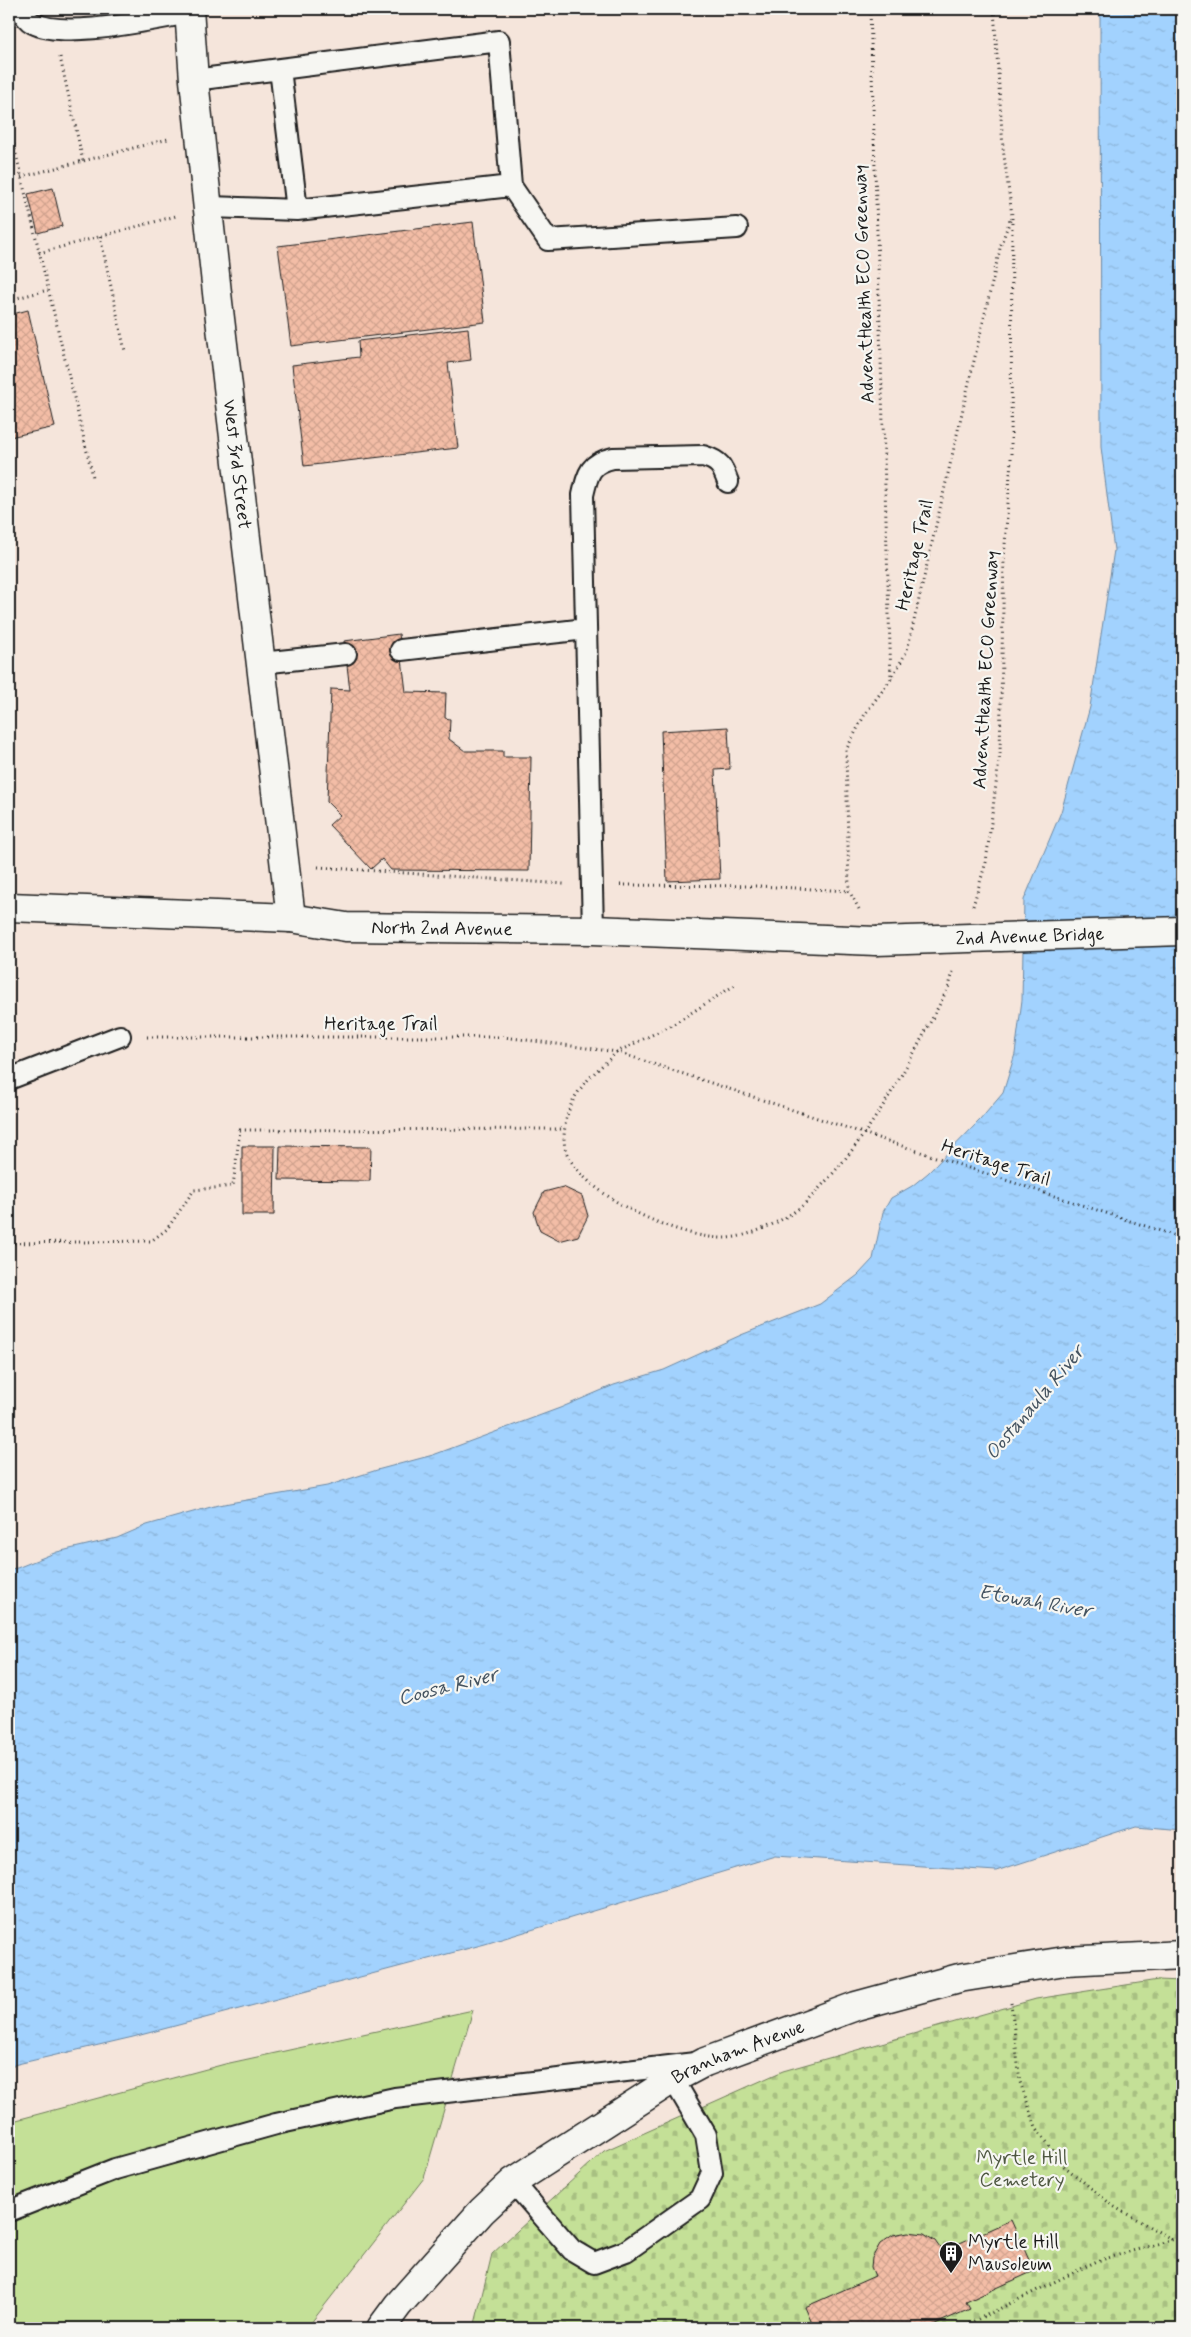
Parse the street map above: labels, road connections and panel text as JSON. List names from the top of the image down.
{
  "streets": {
    "street": [
      "West 3rd Street",
      "North 2nd Avenue",
      "2nd Avenue Bridge",
      "Branham Avenue"
    ],
    "path": ["AdventHealth ECO Greenway", "Heritage Trail"]
  },
  "crossings": [
    ["AdventHealth ECO Greenway", "Heritage Trail"],
    ["West 3rd Street", "North 2nd Avenue"],
    ["North 2nd Avenue", "2nd Avenue Bridge"]
  ],
  "water": ["Oostanaula River", "Etowah River", "Coosa River"],
  "parks": ["Myrtle Hill Cemetery"],
  "places": {
    "building": ["Myrtle Hill Mausoleum"]
  }
}
